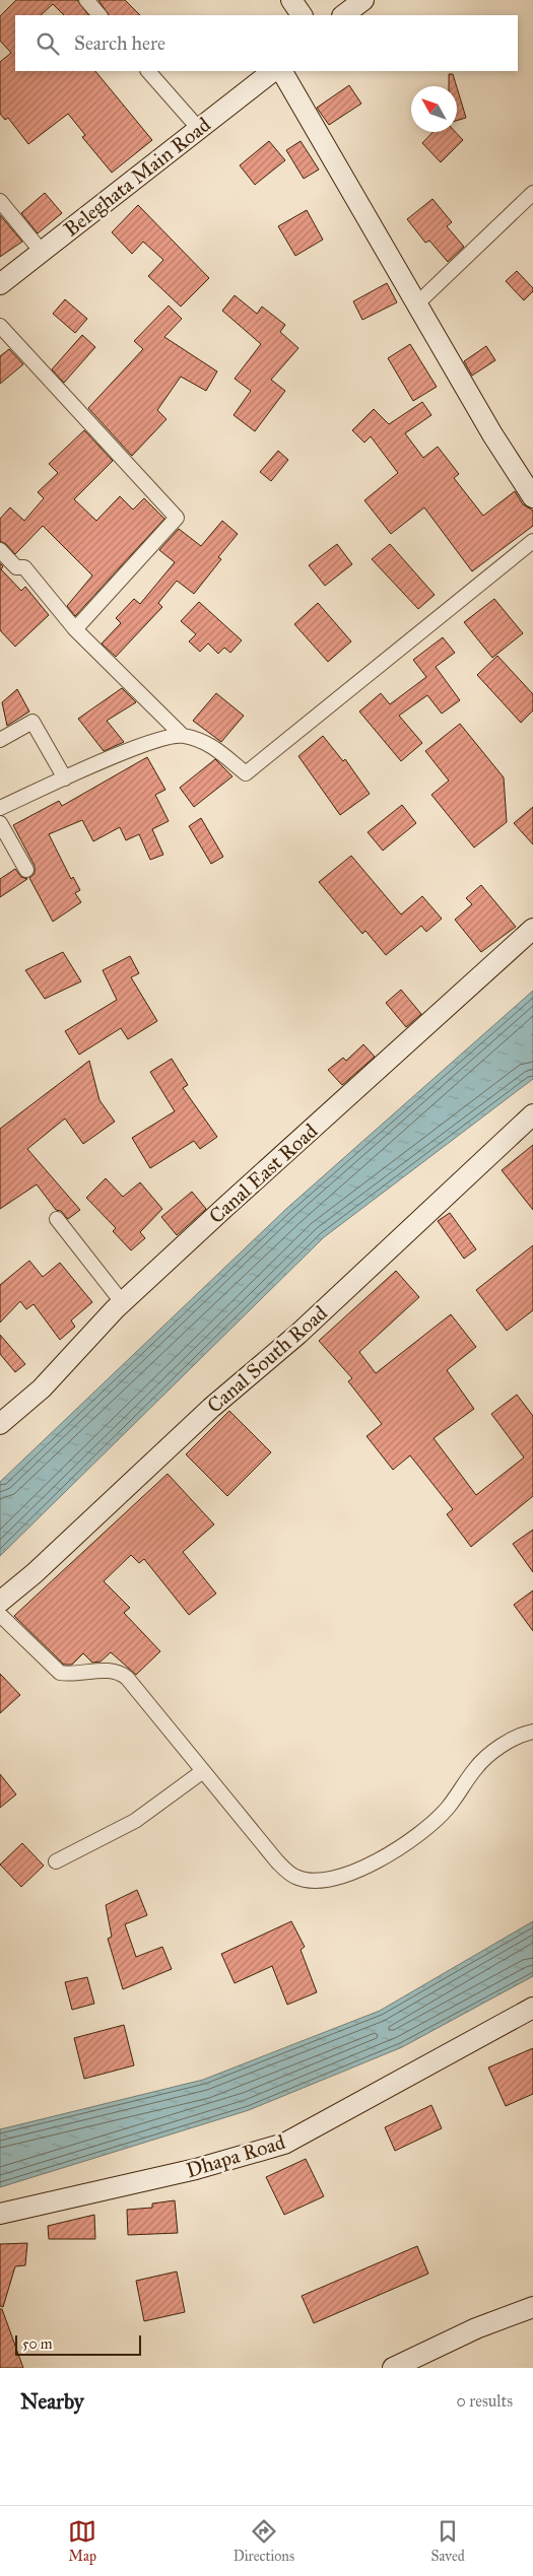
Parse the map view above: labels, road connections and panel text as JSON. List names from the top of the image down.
{
  "streets": {
    "street": [
      "Beleghata Main Road",
      "Canal East Road",
      "Canal South Road",
      "Dhapa Road"
    ]
  },
  "scale_bar": "50 m",
  "north": "top left",
  "page": {
    "search": "Search here",
    "scale": "50 m",
    "heading": ["Nearby", "0 results"],
    "nav": ["Map", "Directions", "Saved"]
  }
}
